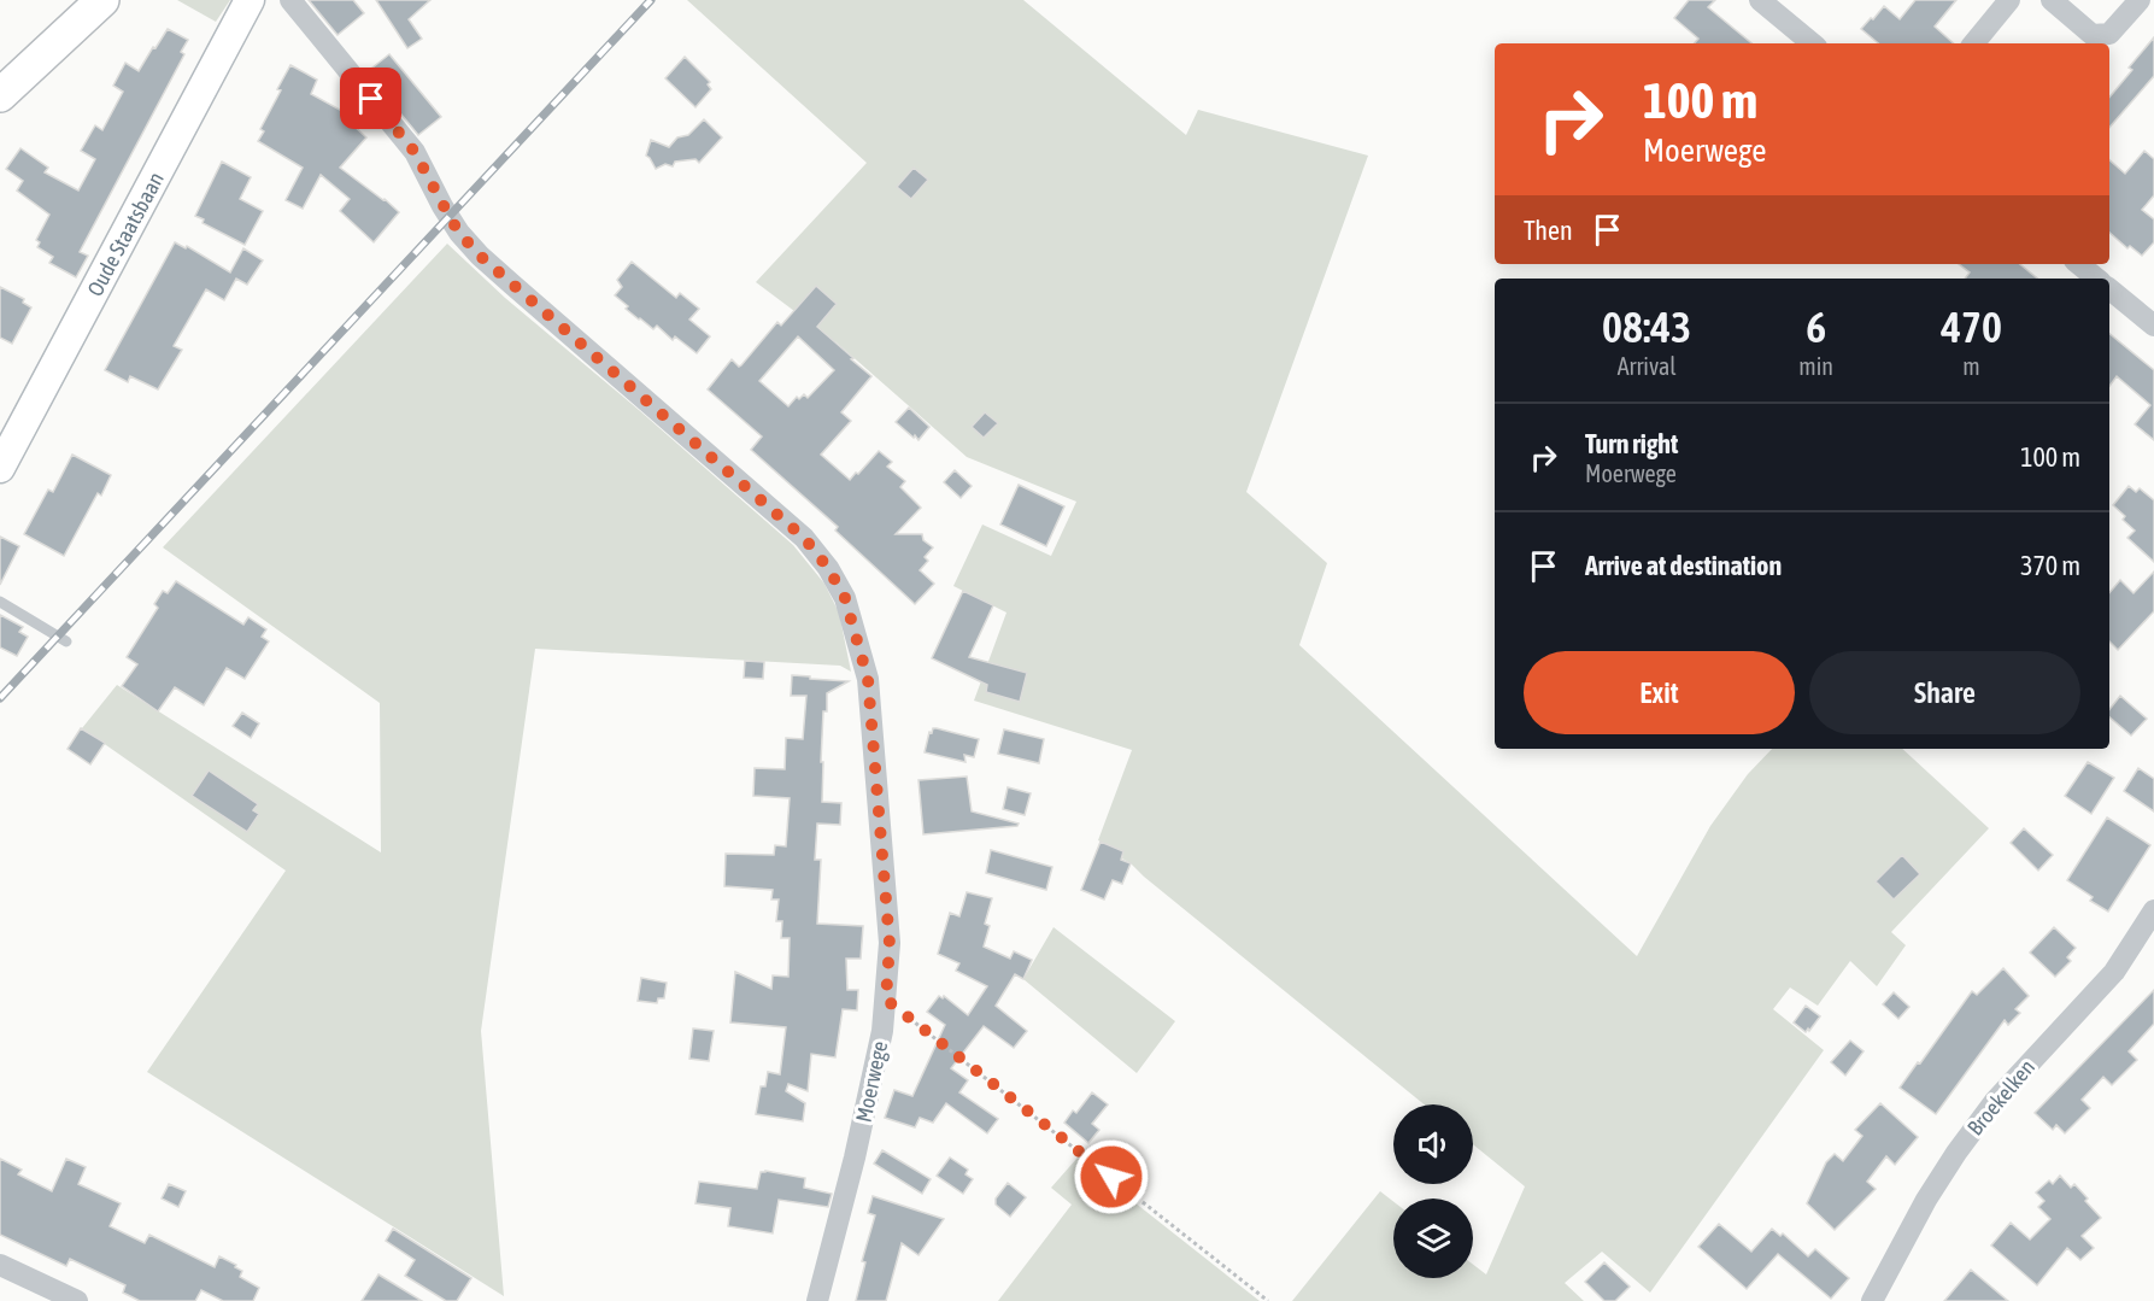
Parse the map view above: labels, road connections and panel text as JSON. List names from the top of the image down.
{
  "streets": {
    "street": ["Oude Staatsbaan", "Moerwege", "Broekelken"]
  },
  "page": {
    "turn": ["100 m", "Moerwege"],
    "then": "Then",
    "eta": [
      "08:43",
      "Arrival",
      "6",
      "min",
      "470",
      "m"
    ],
    "list": [
      {
        "name": "Turn right",
        "note": "Moerwege",
        "value": "100 m"
      },
      {
        "name": "Arrive at destination",
        "value": "370 m"
      }
    ],
    "buttons": ["Exit", "Share"]
  }
}
